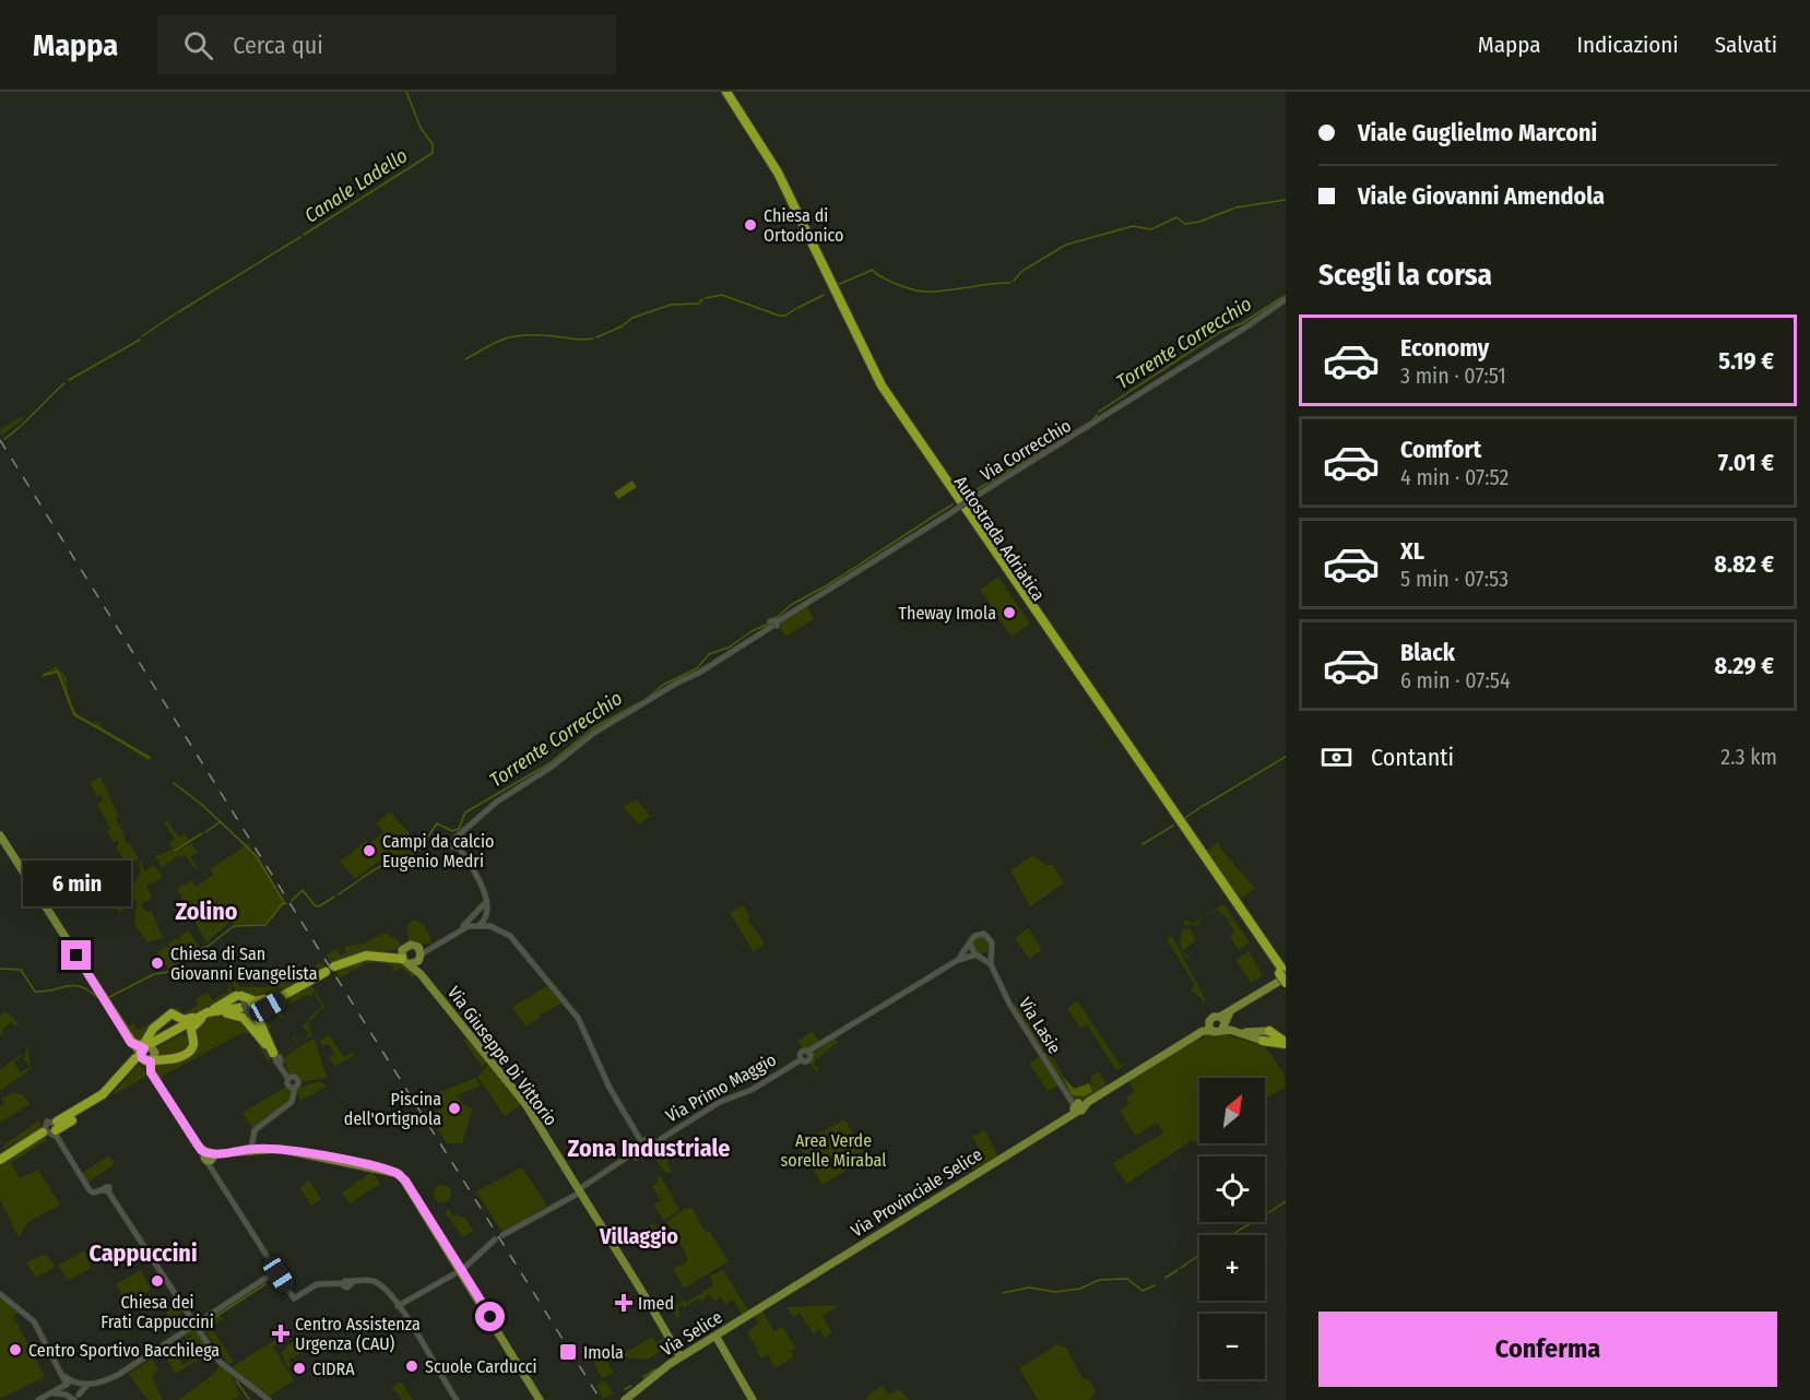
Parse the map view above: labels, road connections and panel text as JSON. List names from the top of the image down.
{
  "streets": {
    "highway": ["Autostrada Adriatica"],
    "main road": ["Via Giuseppe Di Vittorio", "Via Provinciale Selice", "Via Selice"],
    "street": ["Via Correcchio", "Via Lasie", "Via Primo Maggio"]
  },
  "crossings": [
    ["Autostrada Adriatica", "Via Provinciale Selice"],
    ["Via Lasie", "Via Primo Maggio"],
    ["Via Lasie", "Via Provinciale Selice"],
    ["Via Giuseppe Di Vittorio", "Via Primo Maggio"],
    ["Via Giuseppe Di Vittorio", "Via Selice"],
    ["Via Provinciale Selice", "Via Selice"]
  ],
  "districts": [
    "Zolino",
    "Zona Industriale",
    "Villaggio",
    "Cappuccini"
  ],
  "water": ["Canale Ladello", "Torrente Correcchio"],
  "parks": ["Area Verde sorelle Mirabal"],
  "places": {
    "other": [
      "Chiesa di Ortodonico",
      "Theway Imola",
      "Campi da calcio Eugenio Medri",
      "Chiesa di San Giovanni Evangelista",
      "Piscina dell'Ortignola",
      "Chiesa dei Frati Cappuccini",
      "Centro Sportivo Bacchilega",
      "Scuole Carducci",
      "CIDRA"
    ],
    "health": ["Imed", "Centro Assistenza Urgenza (CAU)"],
    "transit": ["Imola"]
  },
  "north": "top right",
  "page": {
    "header": "Mappa",
    "search": "Cerca qui",
    "nav": ["Mappa", "Indicazioni", "Salvati"],
    "banner": ["Viale Guglielmo Marconi", "Viale Giovanni Amendola"],
    "heading": "Scegli la corsa",
    "list": [
      {
        "name": "Economy",
        "note": "3 min · 07:51",
        "value": "5.19 €"
      },
      {
        "name": "Comfort",
        "note": "4 min · 07:52",
        "value": "7.01 €"
      },
      {
        "name": "XL",
        "note": "5 min · 07:53",
        "value": "8.82 €"
      },
      {
        "name": "Black",
        "note": "6 min · 07:54",
        "value": "8.29 €"
      }
    ],
    "pay": ["Contanti", "2.3 km"],
    "bubble": "6 min",
    "map_buttons": ["+", "−"],
    "buttons": "Conferma"
  }
}
